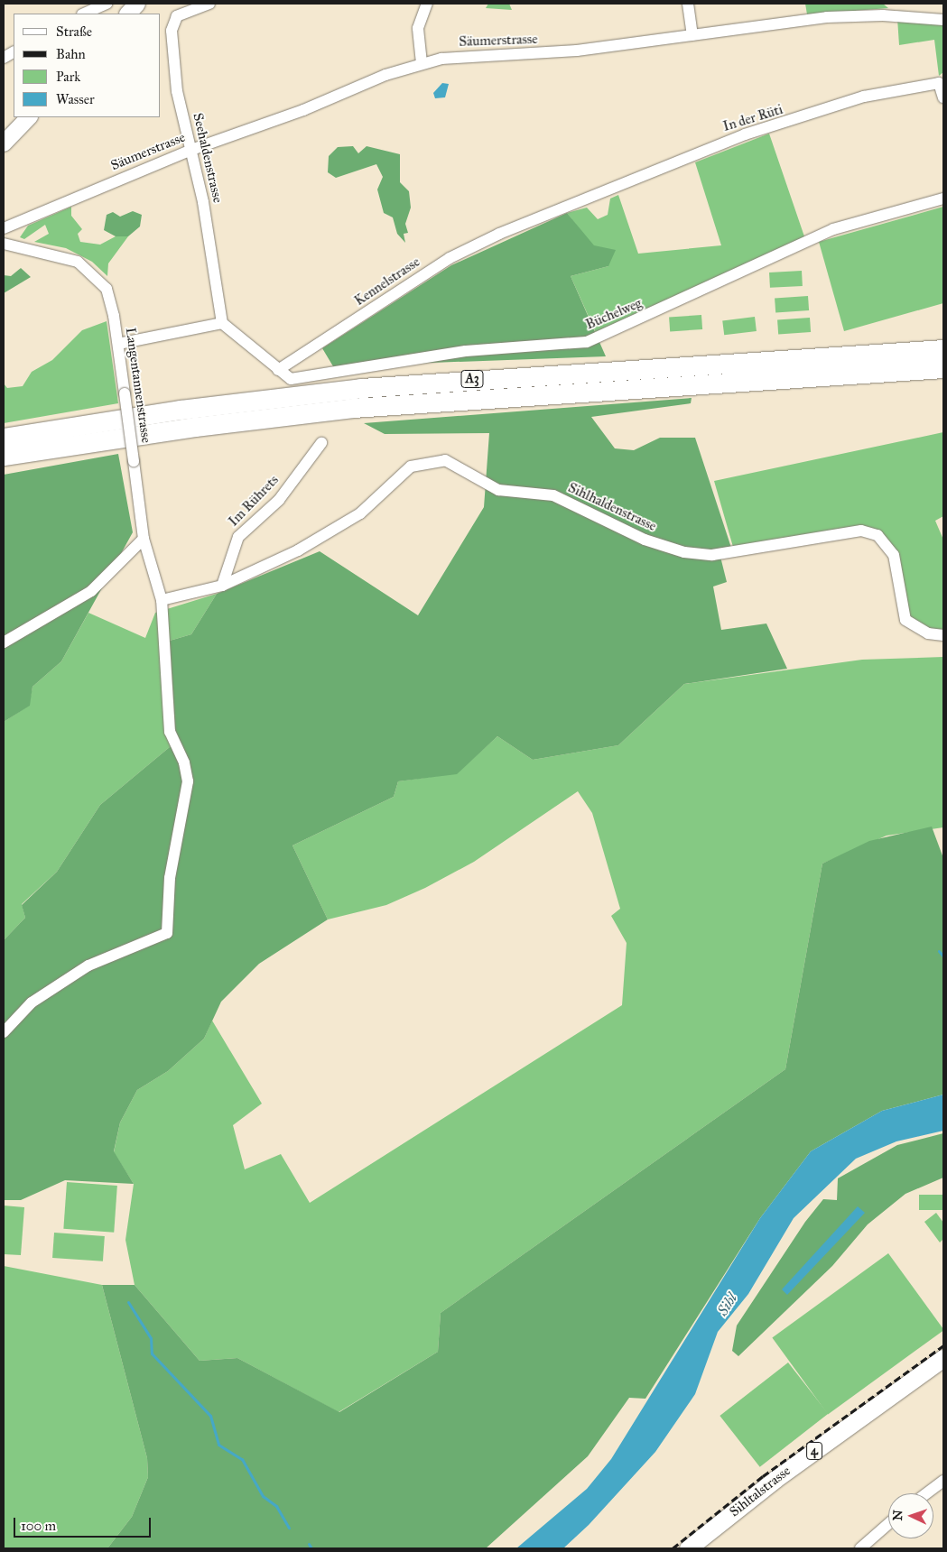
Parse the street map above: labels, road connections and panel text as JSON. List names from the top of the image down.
{
  "streets": {
    "highway": ["A3"],
    "main road": ["4", "Sihltalstrasse"],
    "street": [
      "Säumerstrasse",
      "In der Rüti",
      "Seehaldenstrasse",
      "Kennelstrasse",
      "Büchelweg",
      "Langentannenstrasse",
      "Im Rührets",
      "Sihlhaldenstrasse"
    ]
  },
  "crossings": [
    ["Säumerstrasse", "Seehaldenstrasse"],
    ["In der Rüti", "Kennelstrasse"],
    ["Kennelstrasse", "Büchelweg"],
    ["Langentannenstrasse", "Sihlhaldenstrasse"],
    ["Im Rührets", "Sihlhaldenstrasse"]
  ],
  "water": ["Sihl"],
  "legend": [
    "Straße",
    "Bahn",
    "Park",
    "Wasser"
  ],
  "scale_bar": "100 m",
  "north": "left"
}
